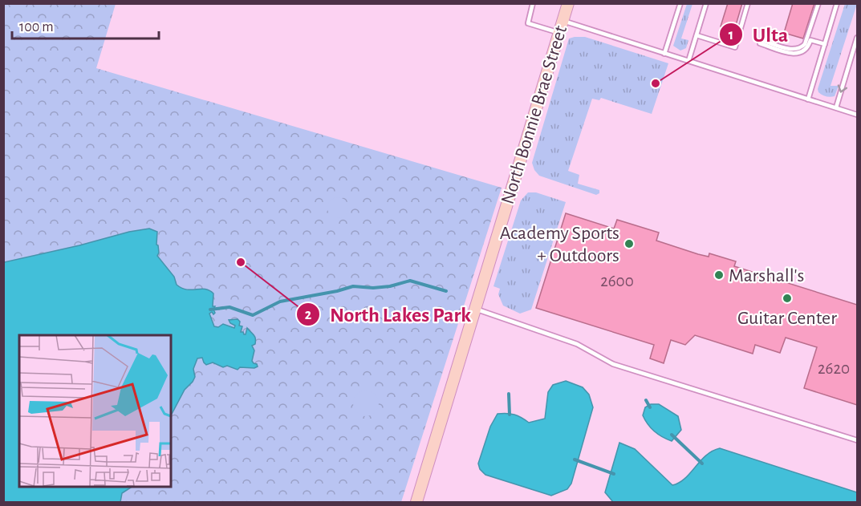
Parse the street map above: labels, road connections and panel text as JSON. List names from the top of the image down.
{
  "streets": {
    "main road": ["North Bonnie Brae Street"]
  },
  "places": [
    "Ulta",
    "Academy Sports + Outdoors",
    "North Lakes Park",
    "Marshall's",
    "Guitar Center"
  ],
  "house_numbers": ["2600", "2620"],
  "scale_bar": "100 m"
}
